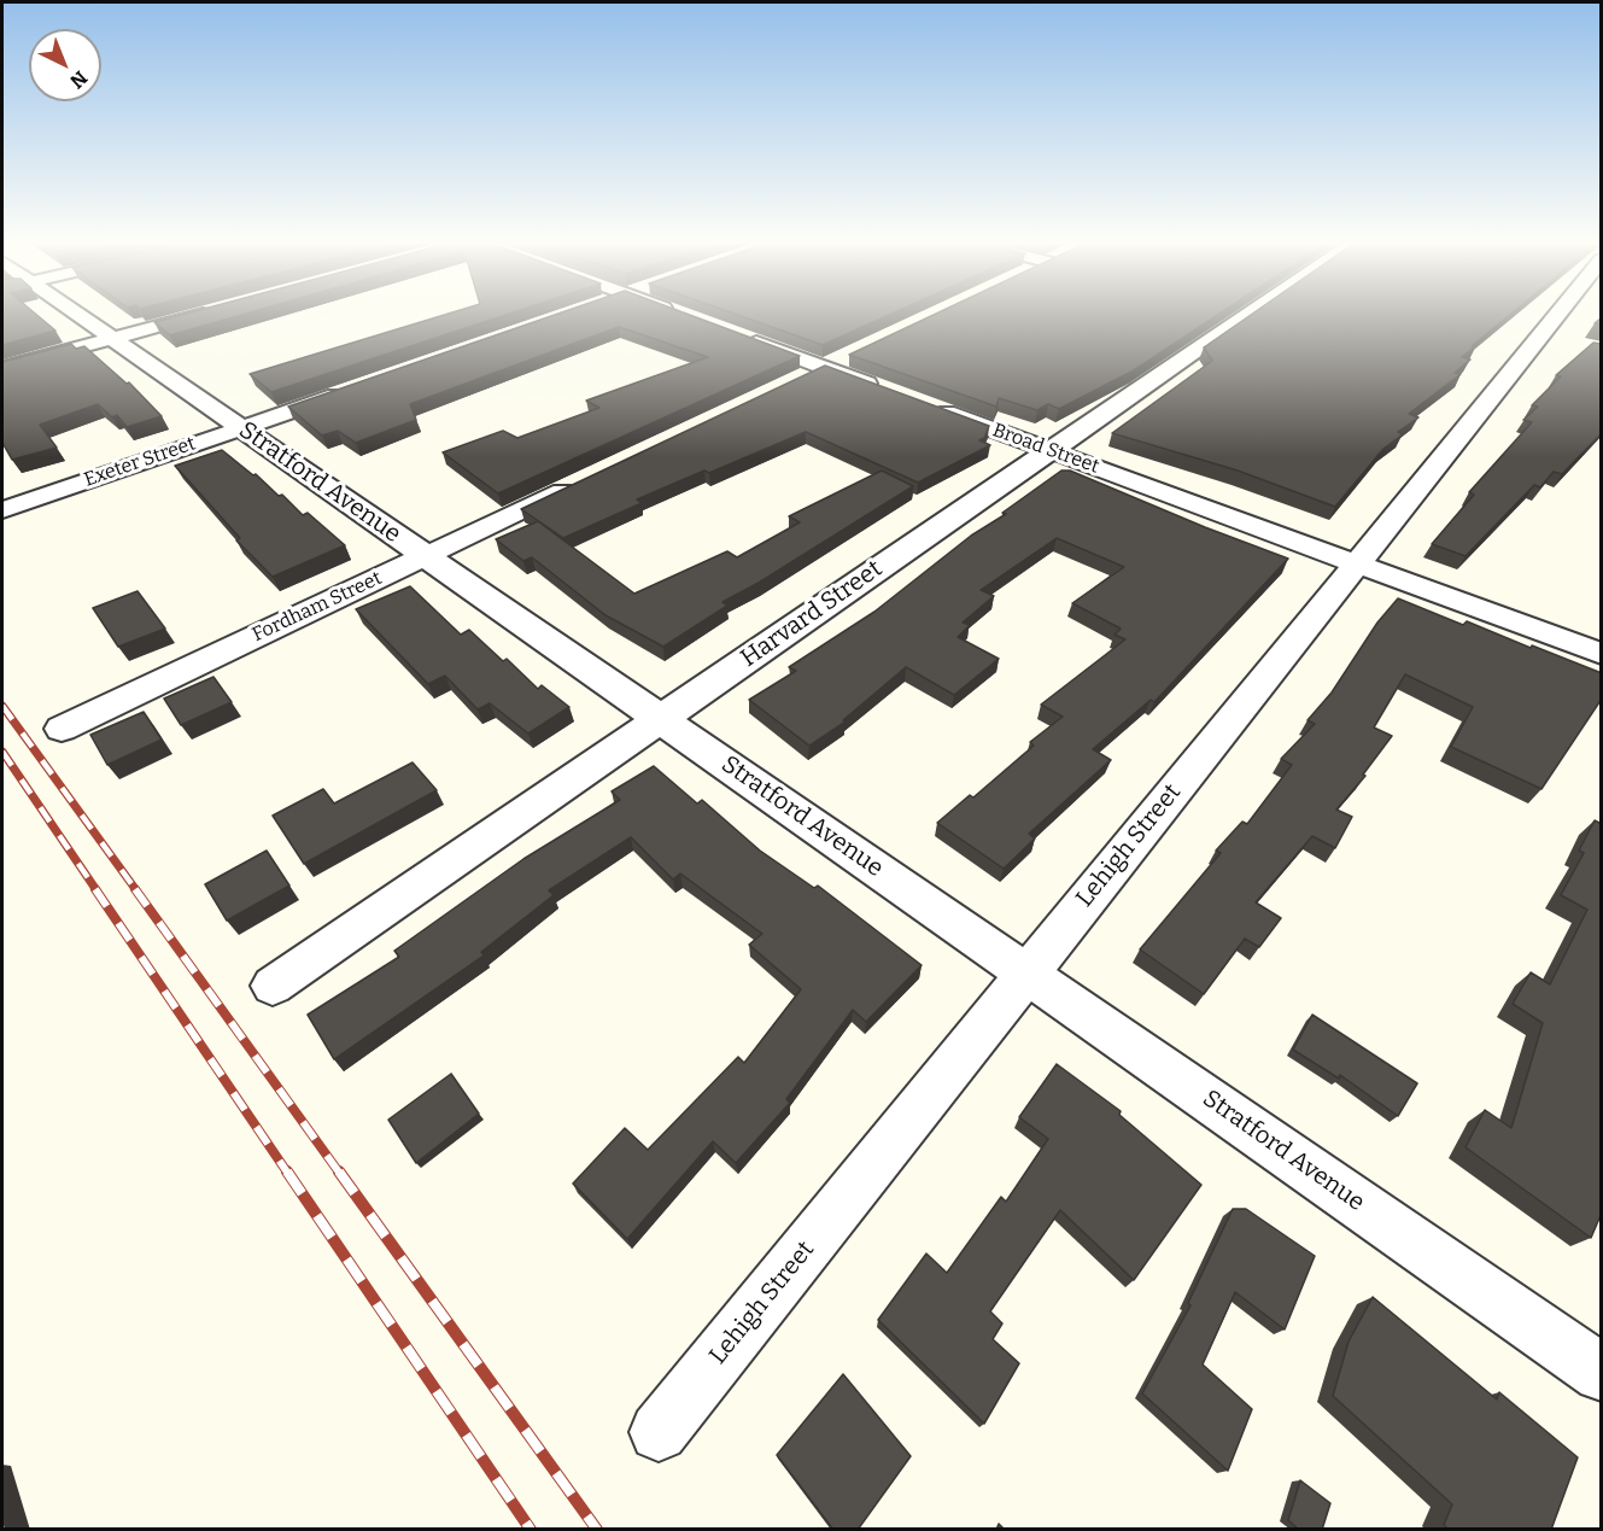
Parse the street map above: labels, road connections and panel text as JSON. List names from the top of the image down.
{
  "streets": {
    "street": [
      "Broad Street",
      "Exeter Street",
      "Stratford Avenue",
      "Fordham Street",
      "Harvard Street",
      "Lehigh Street"
    ]
  },
  "crossings": [
    ["Broad Street", "Harvard Street"],
    ["Broad Street", "Lehigh Street"],
    ["Exeter Street", "Stratford Avenue"],
    ["Stratford Avenue", "Fordham Street"],
    ["Stratford Avenue", "Harvard Street"],
    ["Stratford Avenue", "Lehigh Street"]
  ],
  "north": "bottom right"
}
